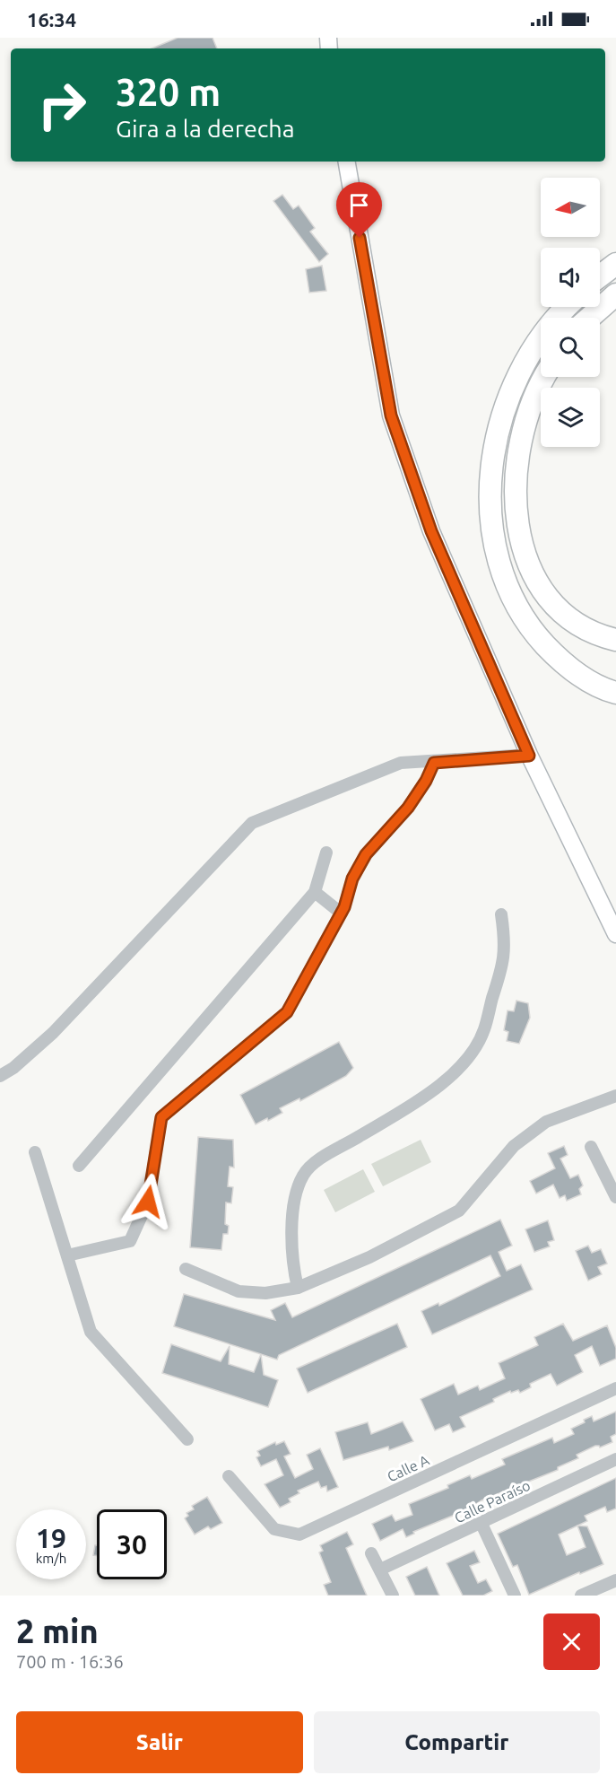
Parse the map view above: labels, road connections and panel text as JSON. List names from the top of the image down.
{
  "streets": {
    "street": ["Calle A", "Calle Paraíso"]
  },
  "north": "left",
  "page": {
    "status": "16:34",
    "turn": ["320 m", "Gira a la derecha"],
    "speed": "19 km/h",
    "limit": "30",
    "heading": ["2 min", "700 m · 16:36"],
    "buttons": ["Salir", "Compartir"]
  }
}
